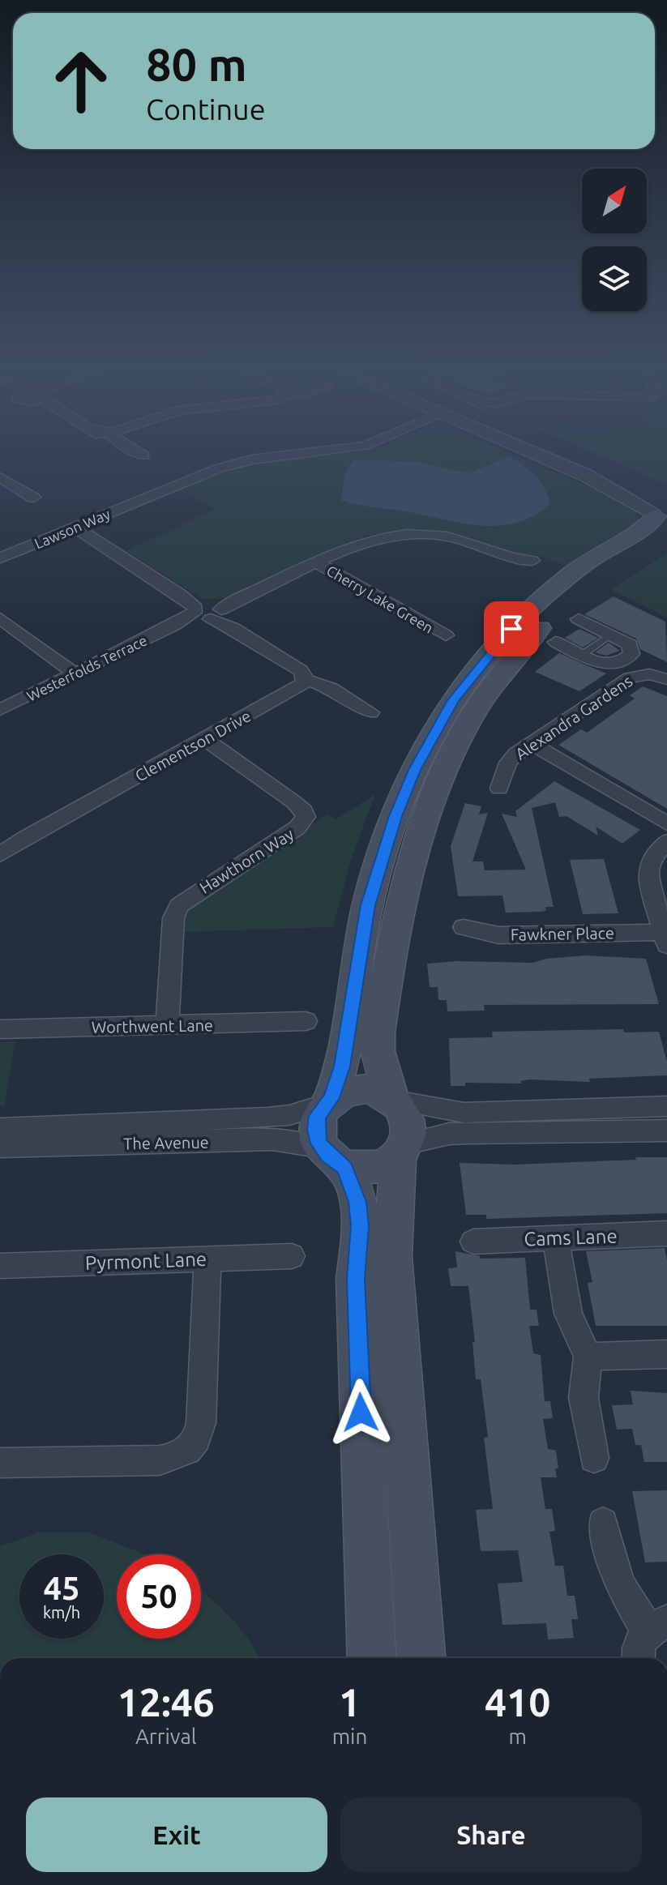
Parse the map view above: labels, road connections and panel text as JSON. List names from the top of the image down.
{
  "streets": {
    "street": [
      "Lawson Way",
      "Cherry Lake Green",
      "Westerfolds Terrace",
      "Alexandra Gardens",
      "Clementson Drive",
      "Hawthorn Way",
      "Fawkner Place",
      "Worthwent Lane",
      "The Avenue",
      "Cams Lane",
      "Pyrmont Lane"
    ]
  },
  "crossings": [
    ["Cherry Lake Green", "Westerfolds Terrace"],
    ["Clementson Drive", "Hawthorn Way"],
    ["Hawthorn Way", "Worthwent Lane"]
  ],
  "north": "top right",
  "page": {
    "turn": ["80 m", "Continue"],
    "speed": "45 km/h",
    "limit": "50",
    "eta": [
      "12:46",
      "Arrival",
      "1",
      "min",
      "410",
      "m"
    ],
    "buttons": ["Exit", "Share"]
  }
}
